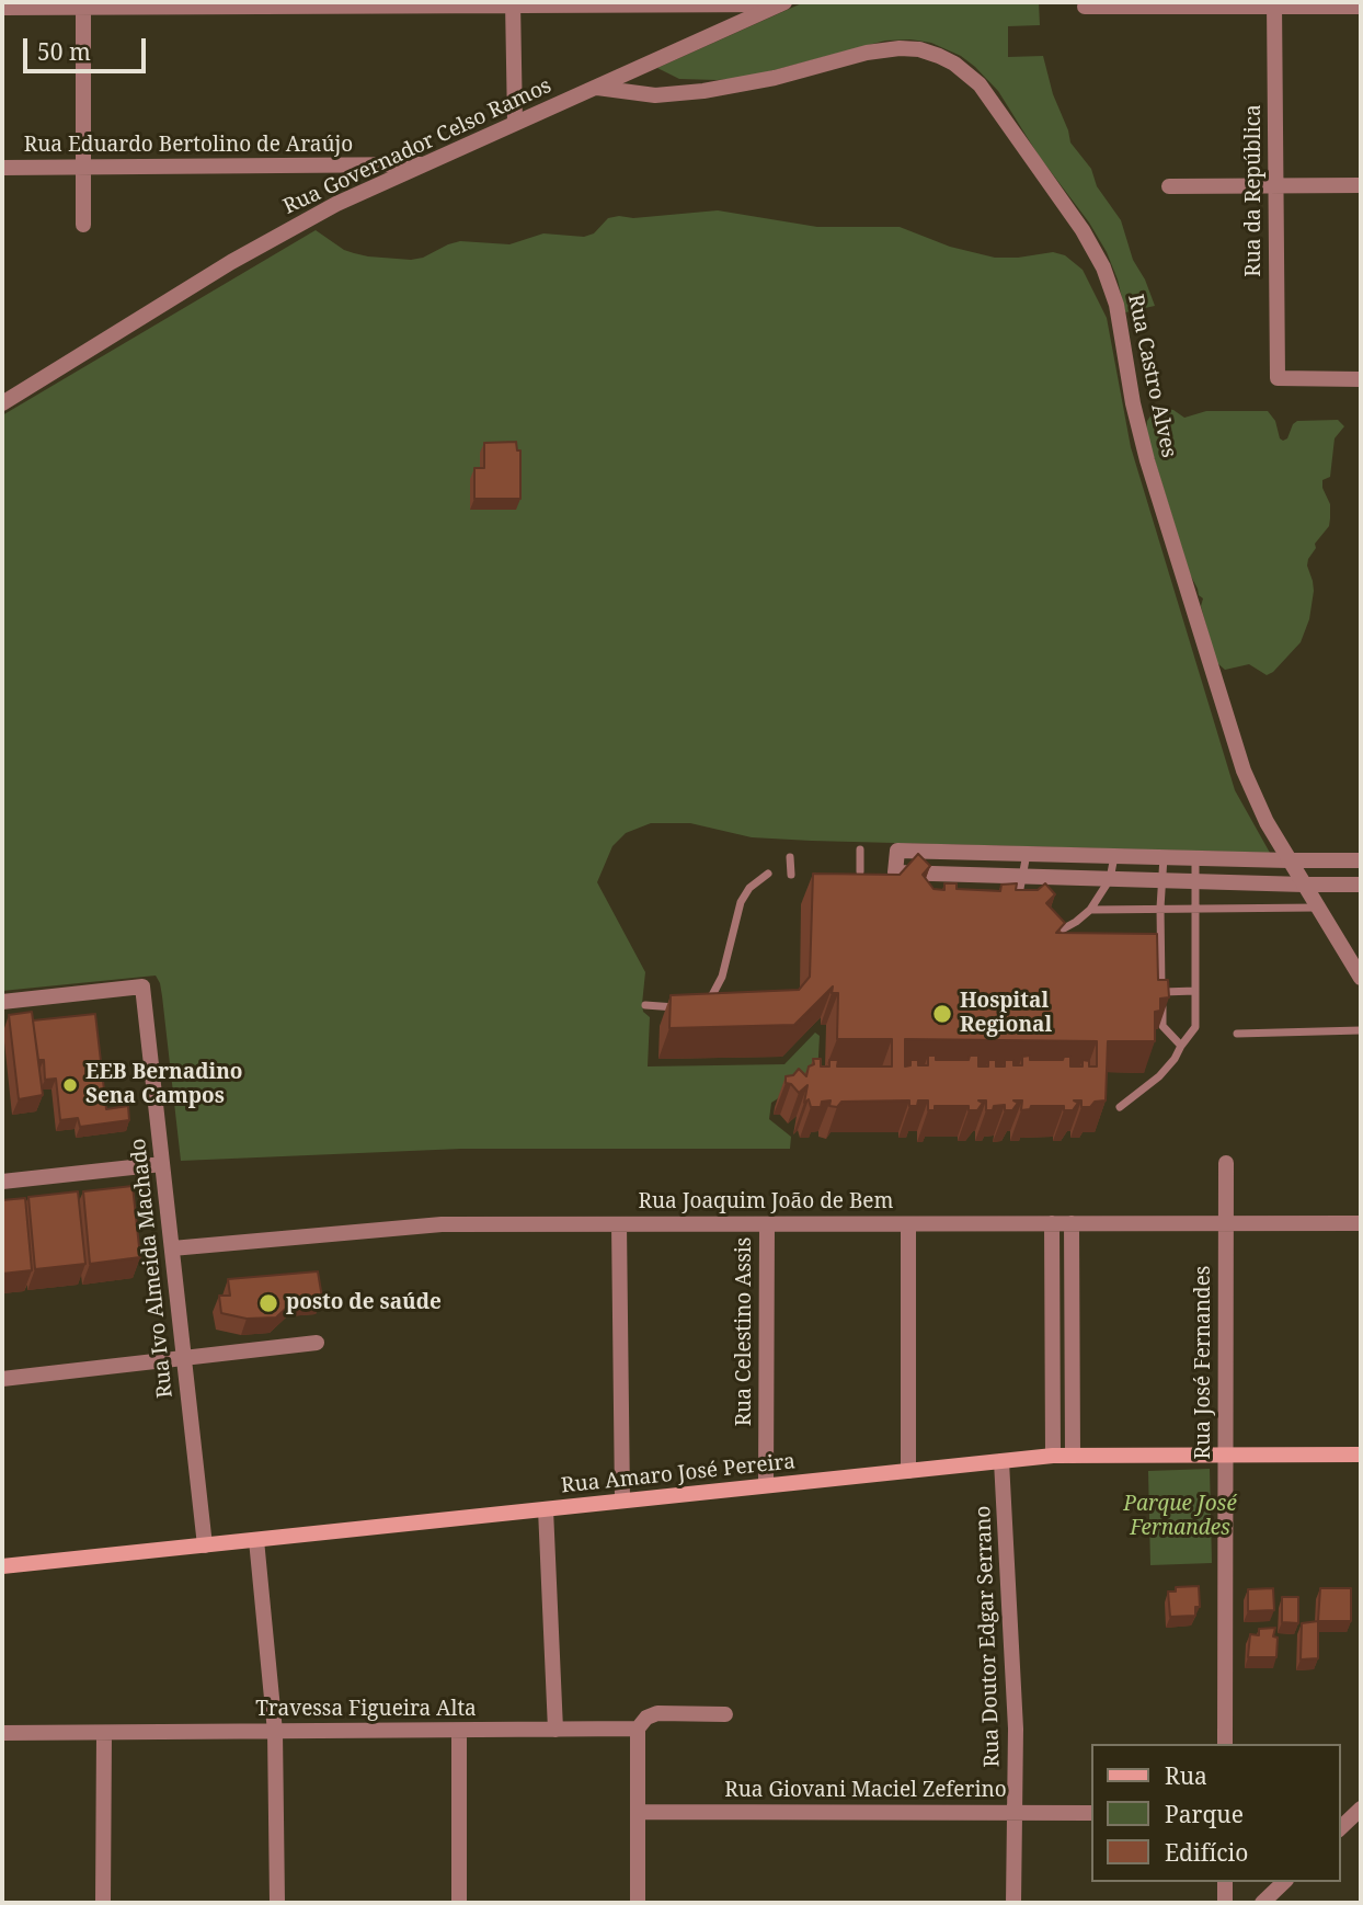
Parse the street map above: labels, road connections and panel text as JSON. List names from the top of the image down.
{
  "streets": {
    "main road": ["Rua Amaro José Pereira"],
    "street": [
      "Rua Eduardo Bertolino de Araújo",
      "Rua Governador Celso Ramos",
      "Rua da República",
      "Rua Castro Alves",
      "Rua Joaquim João de Bem",
      "Rua Ivo Almeida Machado",
      "Rua Celestino Assis",
      "Rua José Fernandes",
      "Rua Doutor Edgar Serrano",
      "Travessa Figueira Alta",
      "Rua Giovani Maciel Zeferino"
    ]
  },
  "crossings": [
    ["Rua Eduardo Bertolino de Araújo", "Rua Governador Celso Ramos"],
    ["Rua Governador Celso Ramos", "Rua Castro Alves"],
    ["Rua Joaquim João de Bem", "Rua Ivo Almeida Machado"],
    ["Rua Joaquim João de Bem", "Rua Celestino Assis"],
    ["Rua Joaquim João de Bem", "Rua José Fernandes"],
    ["Rua Ivo Almeida Machado", "Rua Amaro José Pereira"],
    ["Rua Celestino Assis", "Rua Amaro José Pereira"],
    ["Rua José Fernandes", "Rua Amaro José Pereira"],
    ["Rua Amaro José Pereira", "Rua Doutor Edgar Serrano"],
    ["Rua Doutor Edgar Serrano", "Rua Giovani Maciel Zeferino"]
  ],
  "parks": ["Parque José Fernandes"],
  "places": ["Hospital Regional", "EEB Bernadino Sena Campos", "posto de saúde"],
  "legend": ["Rua", "Parque", "Edifício"],
  "scale_bar": "50 m"
}
